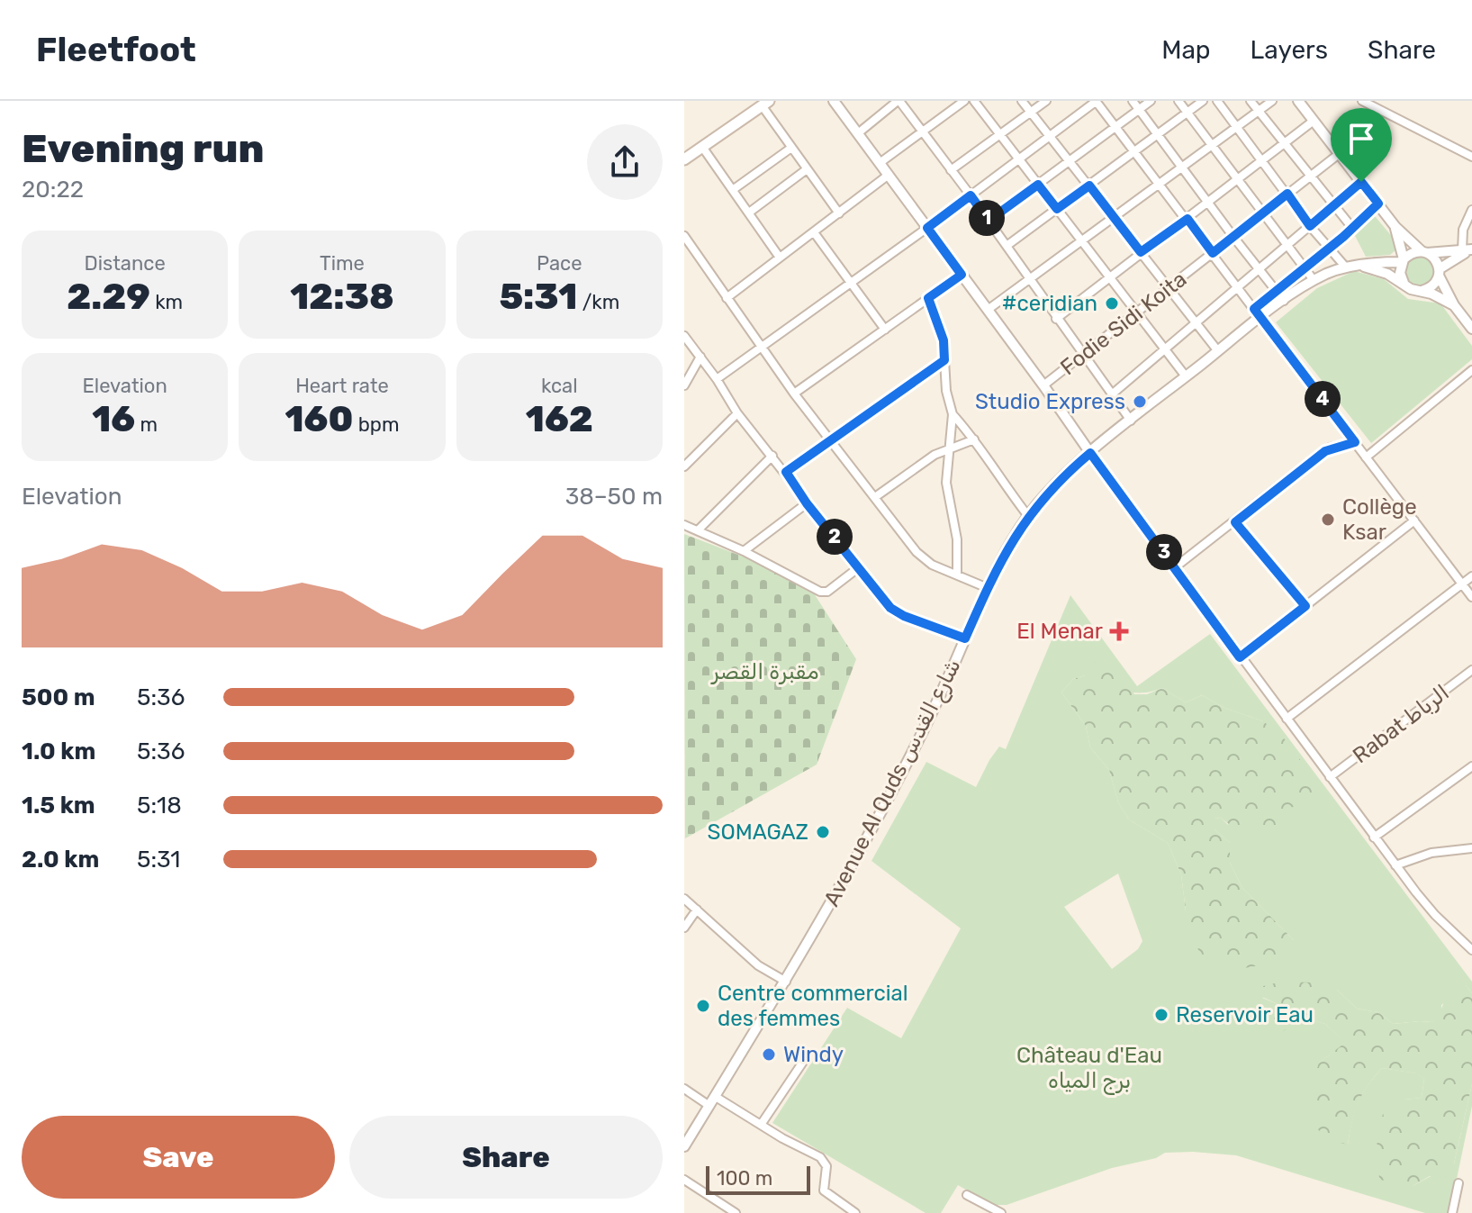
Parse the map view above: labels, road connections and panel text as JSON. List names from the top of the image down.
{
  "streets": {
    "street": ["Fodie Sidi Koita", "Rabat الرباط", "Avenue Al Quds شارع القدس"]
  },
  "parks": ["مقبرة القصر", "Château d'Eau برج المياه"],
  "places": {
    "other": [
      "#ceridian",
      "Studio Express",
      "Collège Ksar",
      "SOMAGAZ",
      "Centre commercial des femmes",
      "Reservoir Eau",
      "Windy"
    ],
    "health": ["El Menar"]
  },
  "scale_bar": "100 m",
  "page": {
    "header": "Fleetfoot",
    "nav": ["Map", "Layers", "Share"],
    "heading": ["Evening run", "20:22"],
    "pins": [
      "1",
      "4",
      "2",
      "3"
    ],
    "stats": [
      ["Distance", "2.29 km"],
      ["Time", "12:38"],
      ["Pace", "5:31 /km"],
      ["Elevation", "16 m"],
      ["Heart rate", "160 bpm"],
      ["kcal", "162"]
    ],
    "chart": ["Elevation", "38–50 m"],
    "list": [
      {
        "name": "500 m",
        "note": "5:36"
      },
      {
        "name": "1.0 km",
        "note": "5:36"
      },
      {
        "name": "1.5 km",
        "note": "5:18"
      },
      {
        "name": "2.0 km",
        "note": "5:31"
      }
    ],
    "buttons": ["Save", "Share"],
    "scale": "100 m"
  }
}
